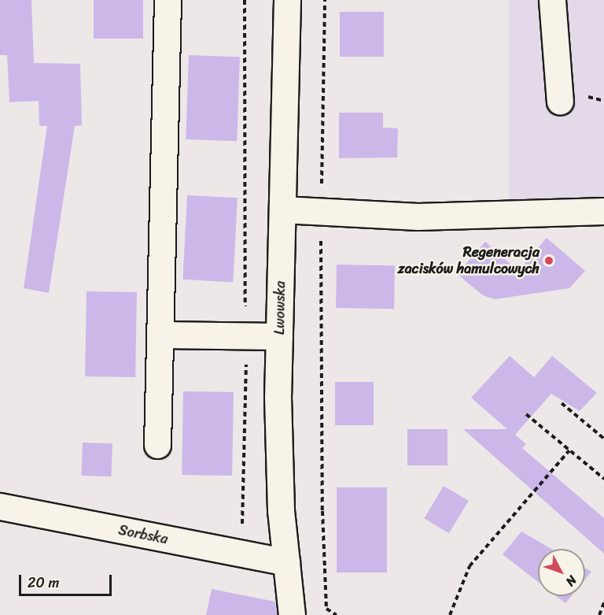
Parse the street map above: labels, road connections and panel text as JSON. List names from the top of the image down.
{
  "streets": {
    "street": ["Lwowska", "Sorbska"]
  },
  "crossings": [
    ["Lwowska", "Sorbska"]
  ],
  "places": ["Regeneracja zacisków hamulcowych"],
  "scale_bar": "20 m",
  "north": "bottom right"
}
